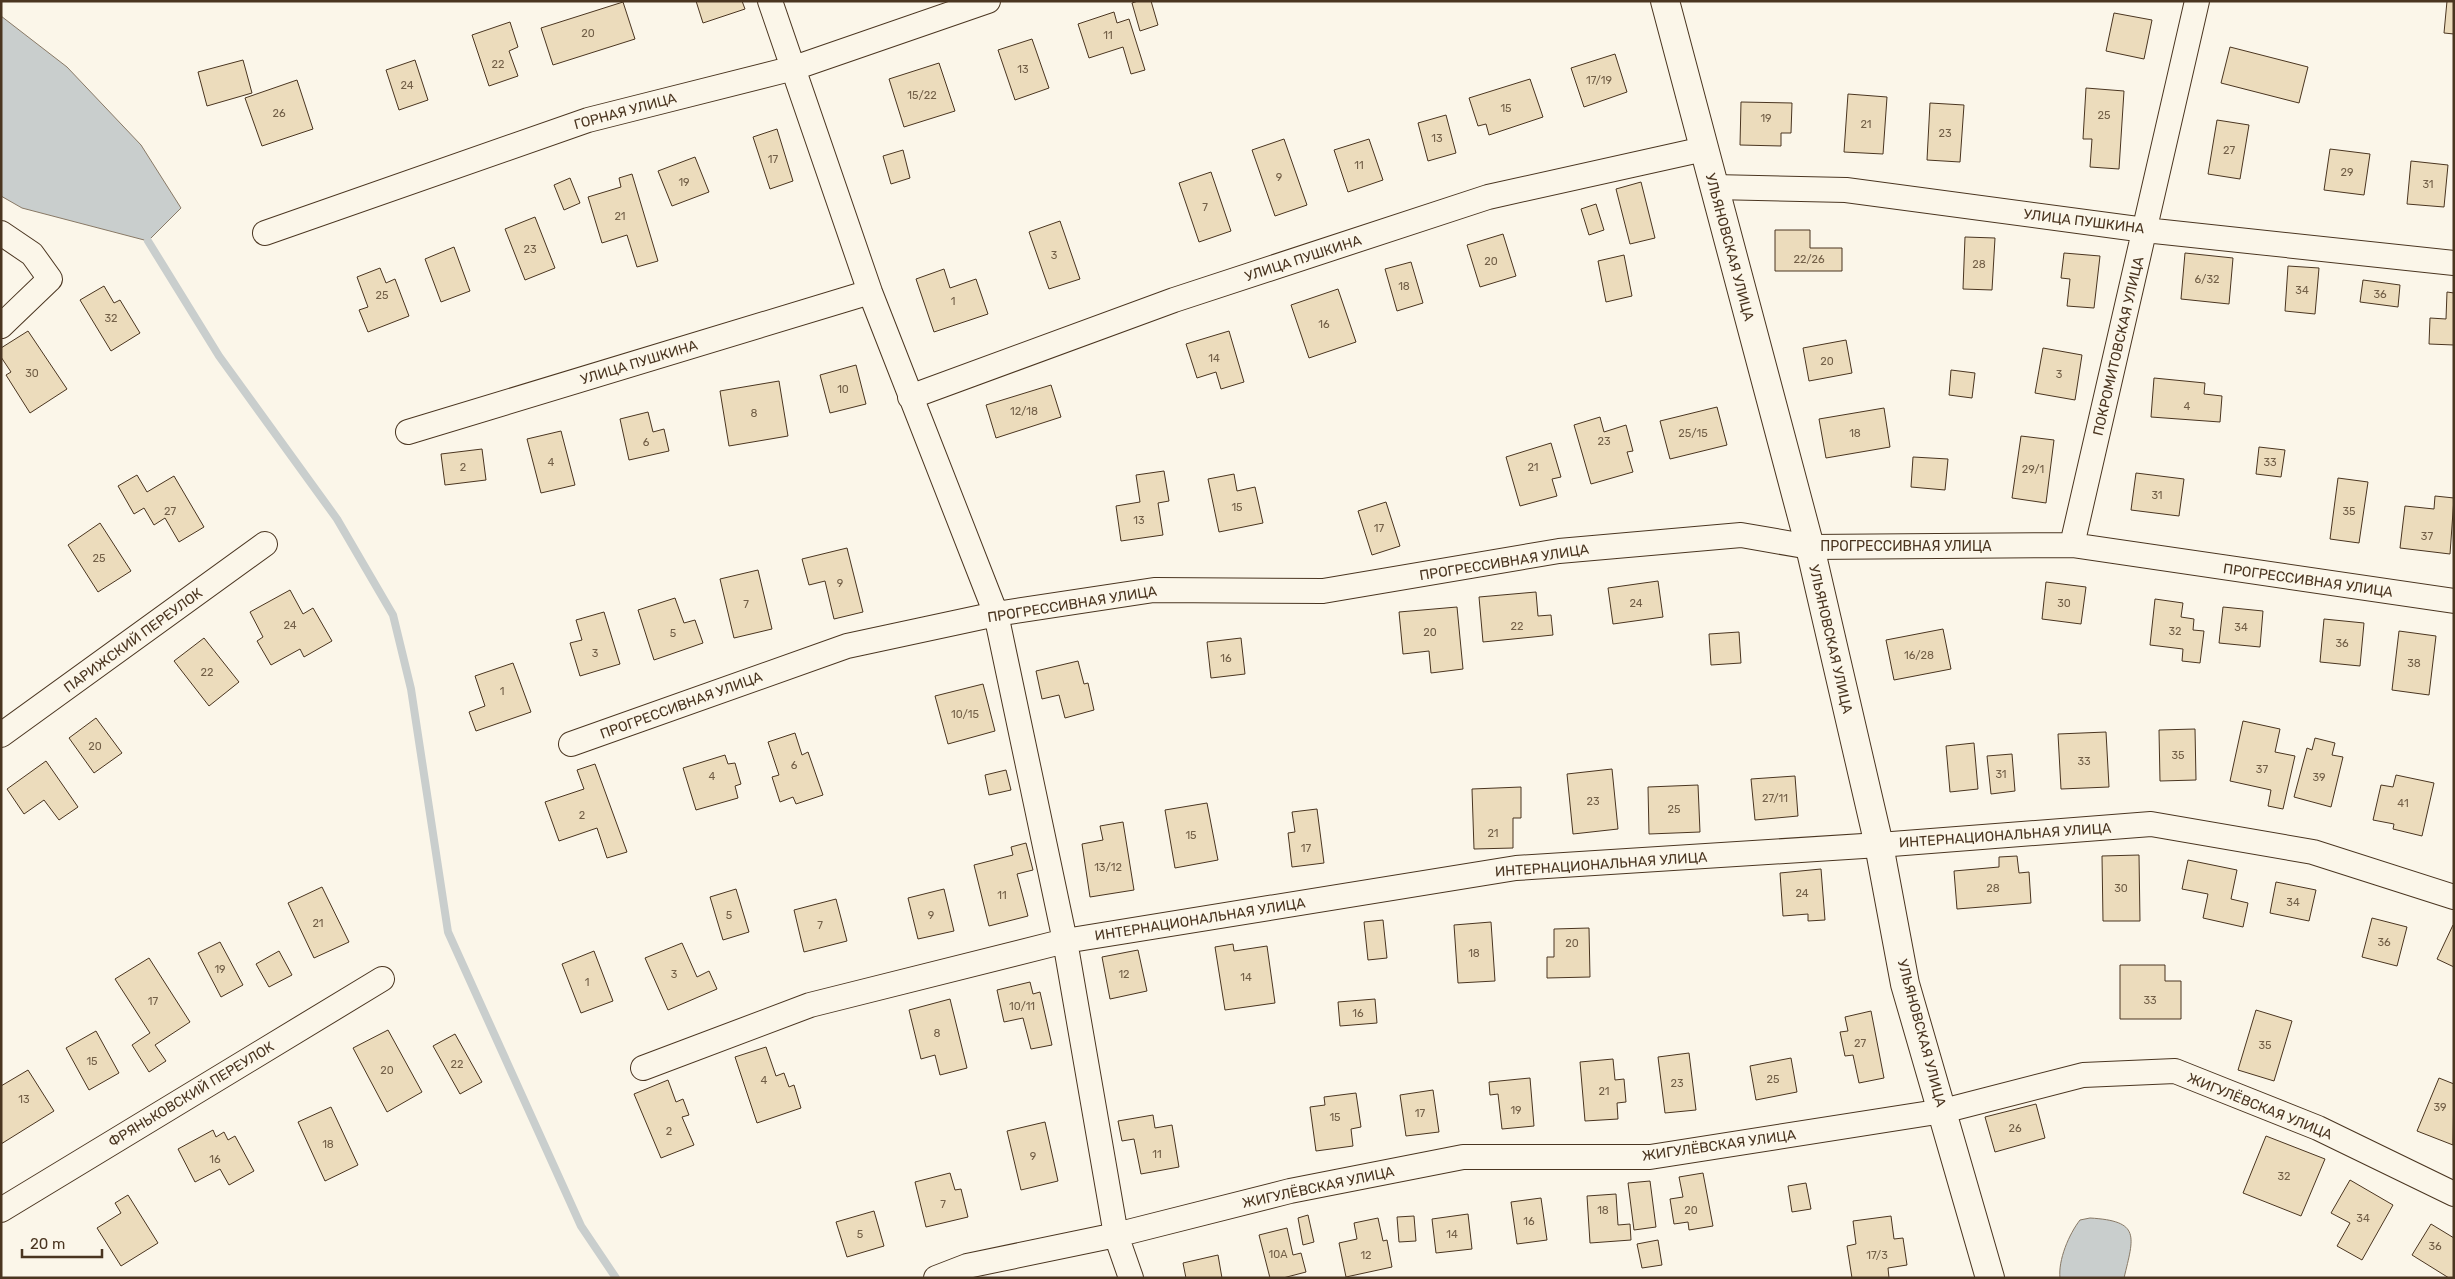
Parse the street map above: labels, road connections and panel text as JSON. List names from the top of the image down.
{
  "streets": {
    "street": [
      "ГОРНАЯ УЛИЦА",
      "УЛИЦА ПУШКИНА",
      "УЛЬЯНОВСКАЯ УЛИЦА",
      "ПОКРОМИТОВСКАЯ УЛИЦА",
      "ПРОГРЕССИВНАЯ УЛИЦА",
      "ПАРИЖСКИЙ ПЕРЕУЛОК",
      "ИНТЕРНАЦИОНАЛЬНАЯ УЛИЦА",
      "ФРЯНЬКОВСКИЙ ПЕРЕУЛОК",
      "ЖИГУЛЁВСКАЯ УЛИЦА"
    ]
  },
  "crossings": [
    ["УЛИЦА ПУШКИНА", "УЛЬЯНОВСКАЯ УЛИЦА"],
    ["УЛИЦА ПУШКИНА", "ПОКРОМИТОВСКАЯ УЛИЦА"],
    ["УЛЬЯНОВСКАЯ УЛИЦА", "ПРОГРЕССИВНАЯ УЛИЦА"],
    ["УЛЬЯНОВСКАЯ УЛИЦА", "ИНТЕРНАЦИОНАЛЬНАЯ УЛИЦА"],
    ["УЛЬЯНОВСКАЯ УЛИЦА", "ЖИГУЛЁВСКАЯ УЛИЦА"],
    ["ПОКРОМИТОВСКАЯ УЛИЦА", "ПРОГРЕССИВНАЯ УЛИЦА"]
  ],
  "house_numbers": [
    "20",
    "11",
    "22",
    "13",
    "17/19",
    "24",
    "15/22",
    "15",
    "26",
    "25",
    "19",
    "21",
    "23",
    "13",
    "27",
    "17",
    "11",
    "29",
    "9",
    "19",
    "31",
    "7",
    "21",
    "23",
    "3",
    "22/26",
    "20",
    "28",
    "6/32",
    "18",
    "34",
    "36",
    "25",
    "1",
    "32",
    "16",
    "14",
    "20",
    "30",
    "3",
    "10",
    "4",
    "12/18",
    "8",
    "25/15",
    "18",
    "23",
    "6",
    "4",
    "33",
    "2",
    "21",
    "29/1",
    "31",
    "15",
    "27",
    "35",
    "13",
    "17",
    "37",
    "25",
    "9",
    "24",
    "30",
    "7",
    "24",
    "22",
    "34",
    "32",
    "20",
    "5",
    "36",
    "3",
    "16/28",
    "16",
    "38",
    "22",
    "1",
    "10/15",
    "20",
    "35",
    "33",
    "6",
    "37",
    "31",
    "4",
    "39",
    "27/11",
    "23",
    "41",
    "25",
    "2",
    "21",
    "15",
    "17",
    "13/12",
    "28",
    "30",
    "24",
    "11",
    "34",
    "5",
    "9",
    "21",
    "7",
    "36",
    "20",
    "18",
    "19",
    "3",
    "12",
    "14",
    "1",
    "33",
    "17",
    "10/11",
    "16",
    "8",
    "27",
    "35",
    "15",
    "22",
    "20",
    "25",
    "4",
    "23",
    "21",
    "13",
    "39",
    "19",
    "17",
    "15",
    "26",
    "2",
    "18",
    "11",
    "9",
    "16",
    "32",
    "7",
    "18",
    "20",
    "34",
    "16",
    "5",
    "14",
    "36",
    "10А",
    "12",
    "17/3"
  ],
  "scale_bar": "20 m"
}
